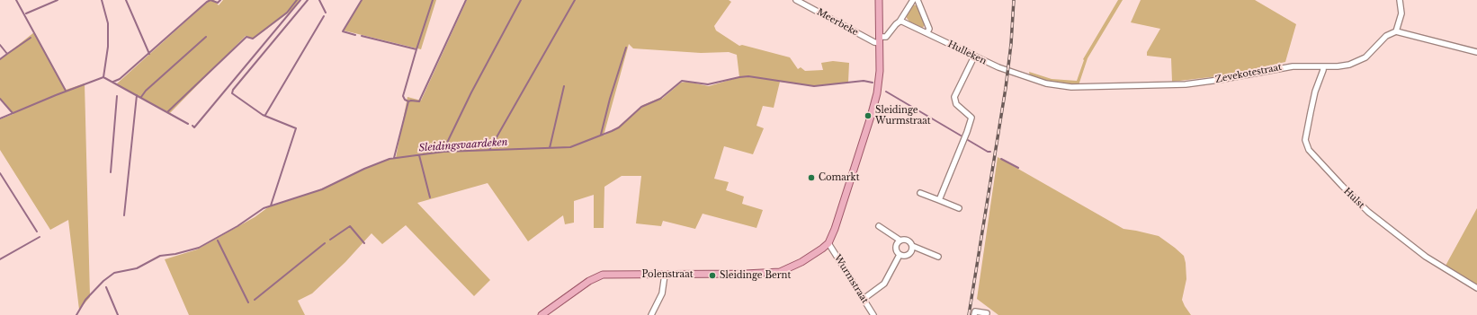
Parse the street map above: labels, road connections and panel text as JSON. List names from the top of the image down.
{
  "streets": {
    "main road": ["Polenstraat"],
    "street": [
      "Meerbeke",
      "Hulleken",
      "Zevekotestraat",
      "Hulst",
      "Wurmstraat"
    ]
  },
  "crossings": [
    ["Meerbeke", "Polenstraat"],
    ["Hulleken", "Zevekotestraat"],
    ["Zevekotestraat", "Hulst"],
    ["Polenstraat", "Wurmstraat"]
  ],
  "water": ["Sleidingsvaardeken"],
  "places": ["Sleidinge Wurmstraat", "Comarkt", "Sleidinge Bernt"]
}
